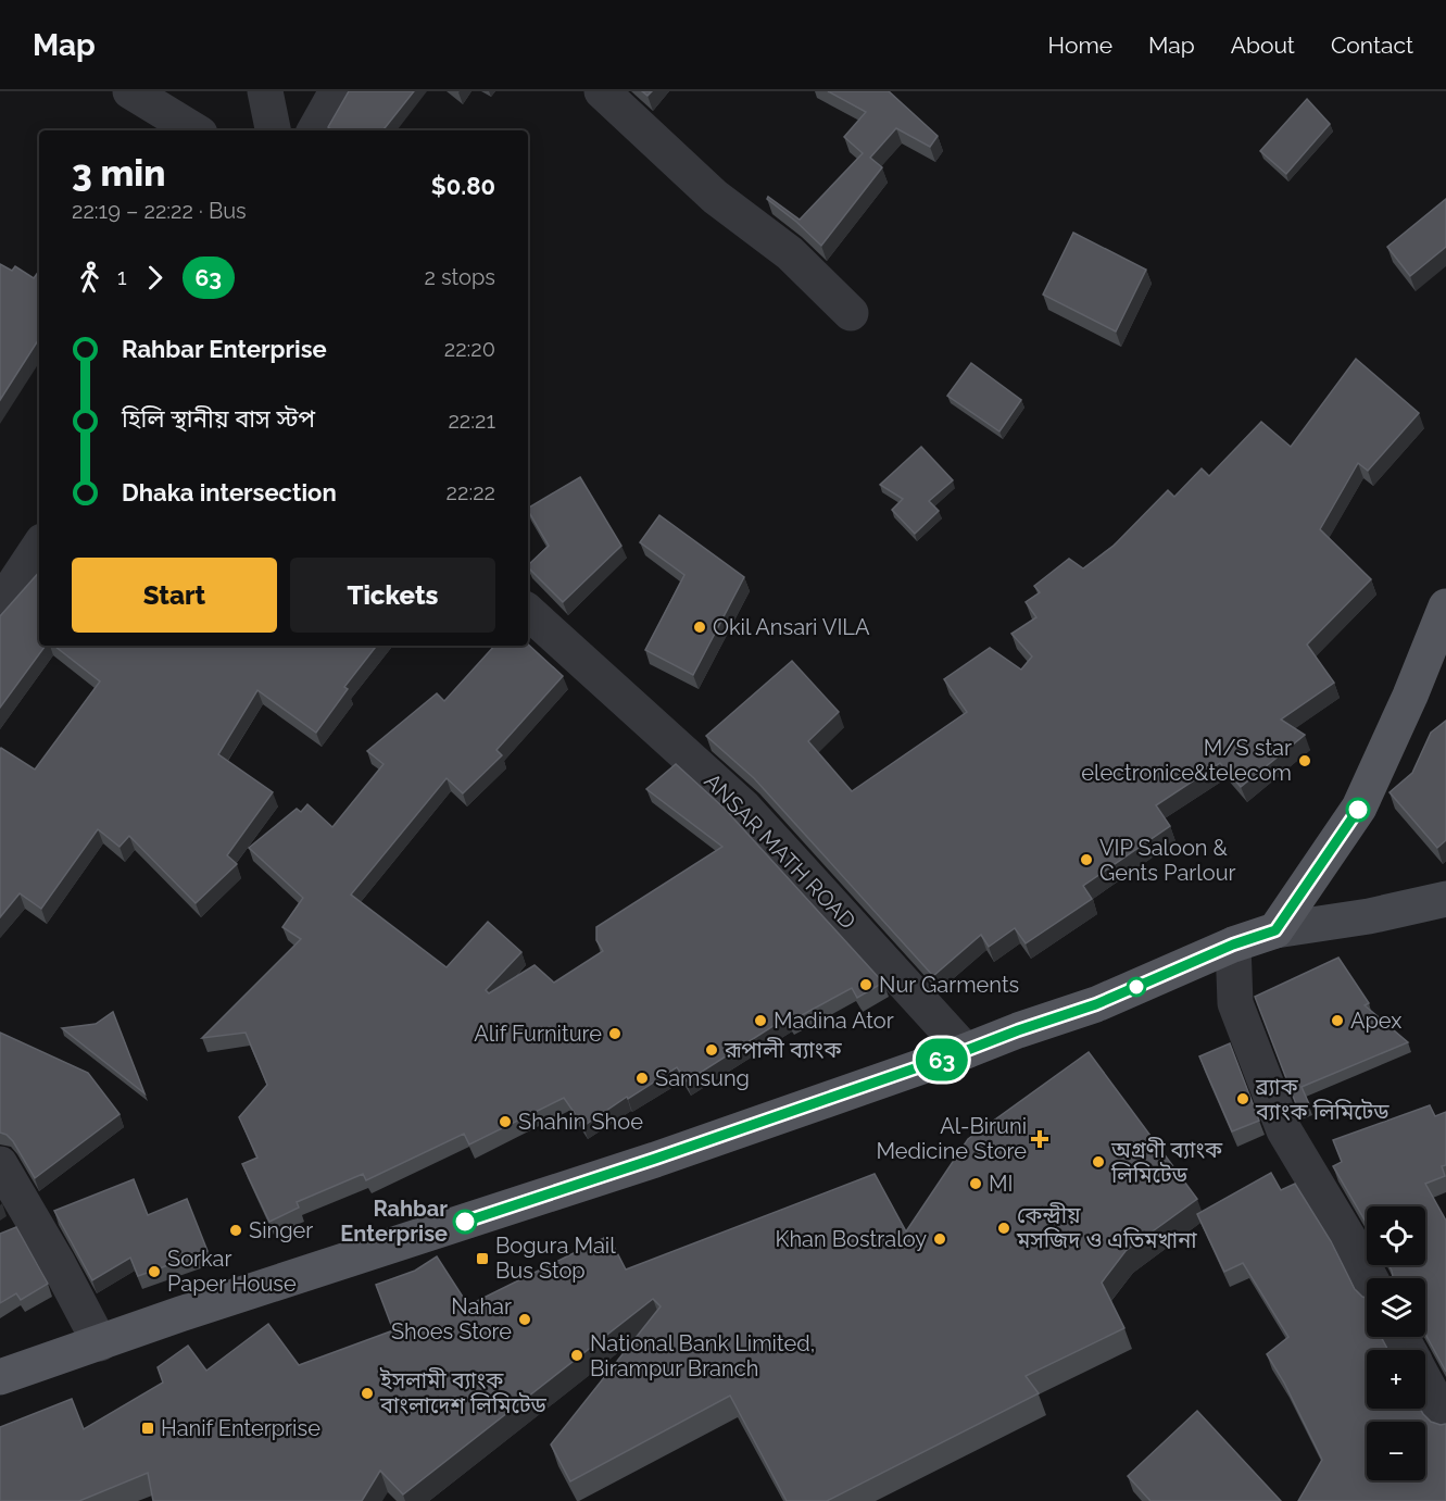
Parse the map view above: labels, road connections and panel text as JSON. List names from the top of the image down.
{
  "streets": {
    "street": ["ANSAR MATH ROAD"]
  },
  "places": {
    "other": [
      "Okil Ansari VILA",
      "M/S star electronice&telecom",
      "VIP Saloon & Gents Parlour",
      "Nur Garments",
      "Madina Ator",
      "Apex",
      "Alif Furniture",
      "রূপালী ব্যাংক",
      "Samsung",
      "ব্র্যাক ব্যাংক লিমিটেড",
      "Shahin Shoe",
      "অগ্রণী ব্যাংক লিমিটেড",
      "MI",
      "Rahbar Enterprise",
      "কেন্দ্রীয় মসজিদ ও এতিমখানা",
      "Singer",
      "Khan Bostraloy",
      "Sorkar Paper House",
      "Nahar Shoes Store",
      "National Bank Limited, Birampur Branch",
      "ইসলামী ব্যাংক বাংলাদেশ লিমিটেড"
    ],
    "health": ["Al-Biruni Medicine Store"],
    "transit": ["Bogura Mail Bus Stop", "Hanif Enterprise"]
  },
  "lines": ["bus line 63"],
  "page": {
    "header": "Map",
    "nav": [
      "Home",
      "Map",
      "About",
      "Contact"
    ],
    "on_map": "63",
    "heading": ["3 min", "22:19 – 22:22 · Bus", "$0.80"],
    "legs": ["1", "63", "2 stops"],
    "list": [
      {
        "name": "Rahbar Enterprise",
        "value": "22:20"
      },
      {
        "name": "হিলি স্থানীয় বাস স্টপ",
        "value": "22:21"
      },
      {
        "name": "Dhaka intersection",
        "value": "22:22"
      }
    ],
    "buttons": ["Start", "Tickets"],
    "map_buttons": ["+", "−"]
  }
}
